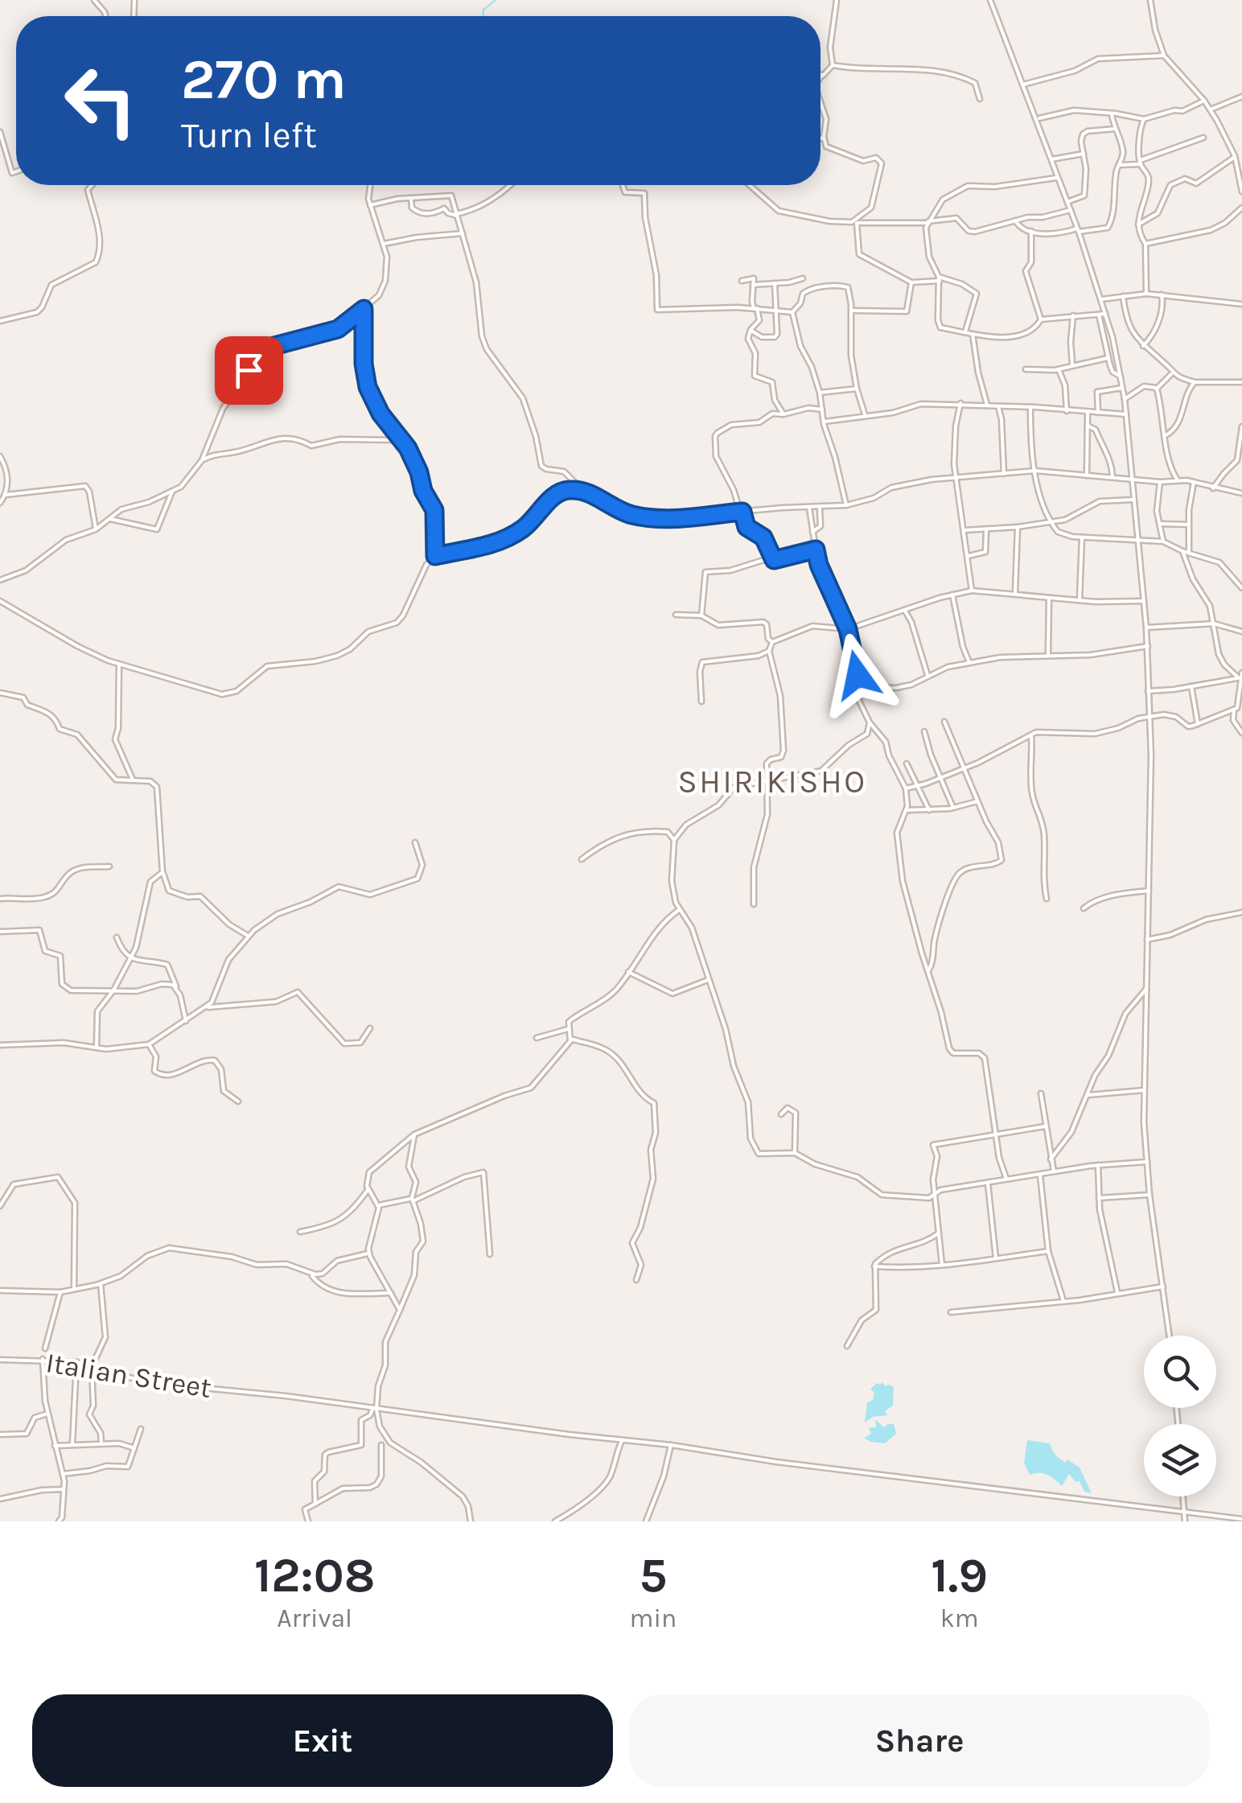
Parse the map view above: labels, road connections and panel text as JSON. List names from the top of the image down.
{
  "streets": {
    "street": ["Italian Street"]
  },
  "districts": ["SHIRIKISHO"],
  "page": {
    "turn": ["270 m", "Turn left"],
    "eta": [
      "12:08",
      "Arrival",
      "5",
      "min",
      "1.9",
      "km"
    ],
    "buttons": ["Exit", "Share"]
  }
}
